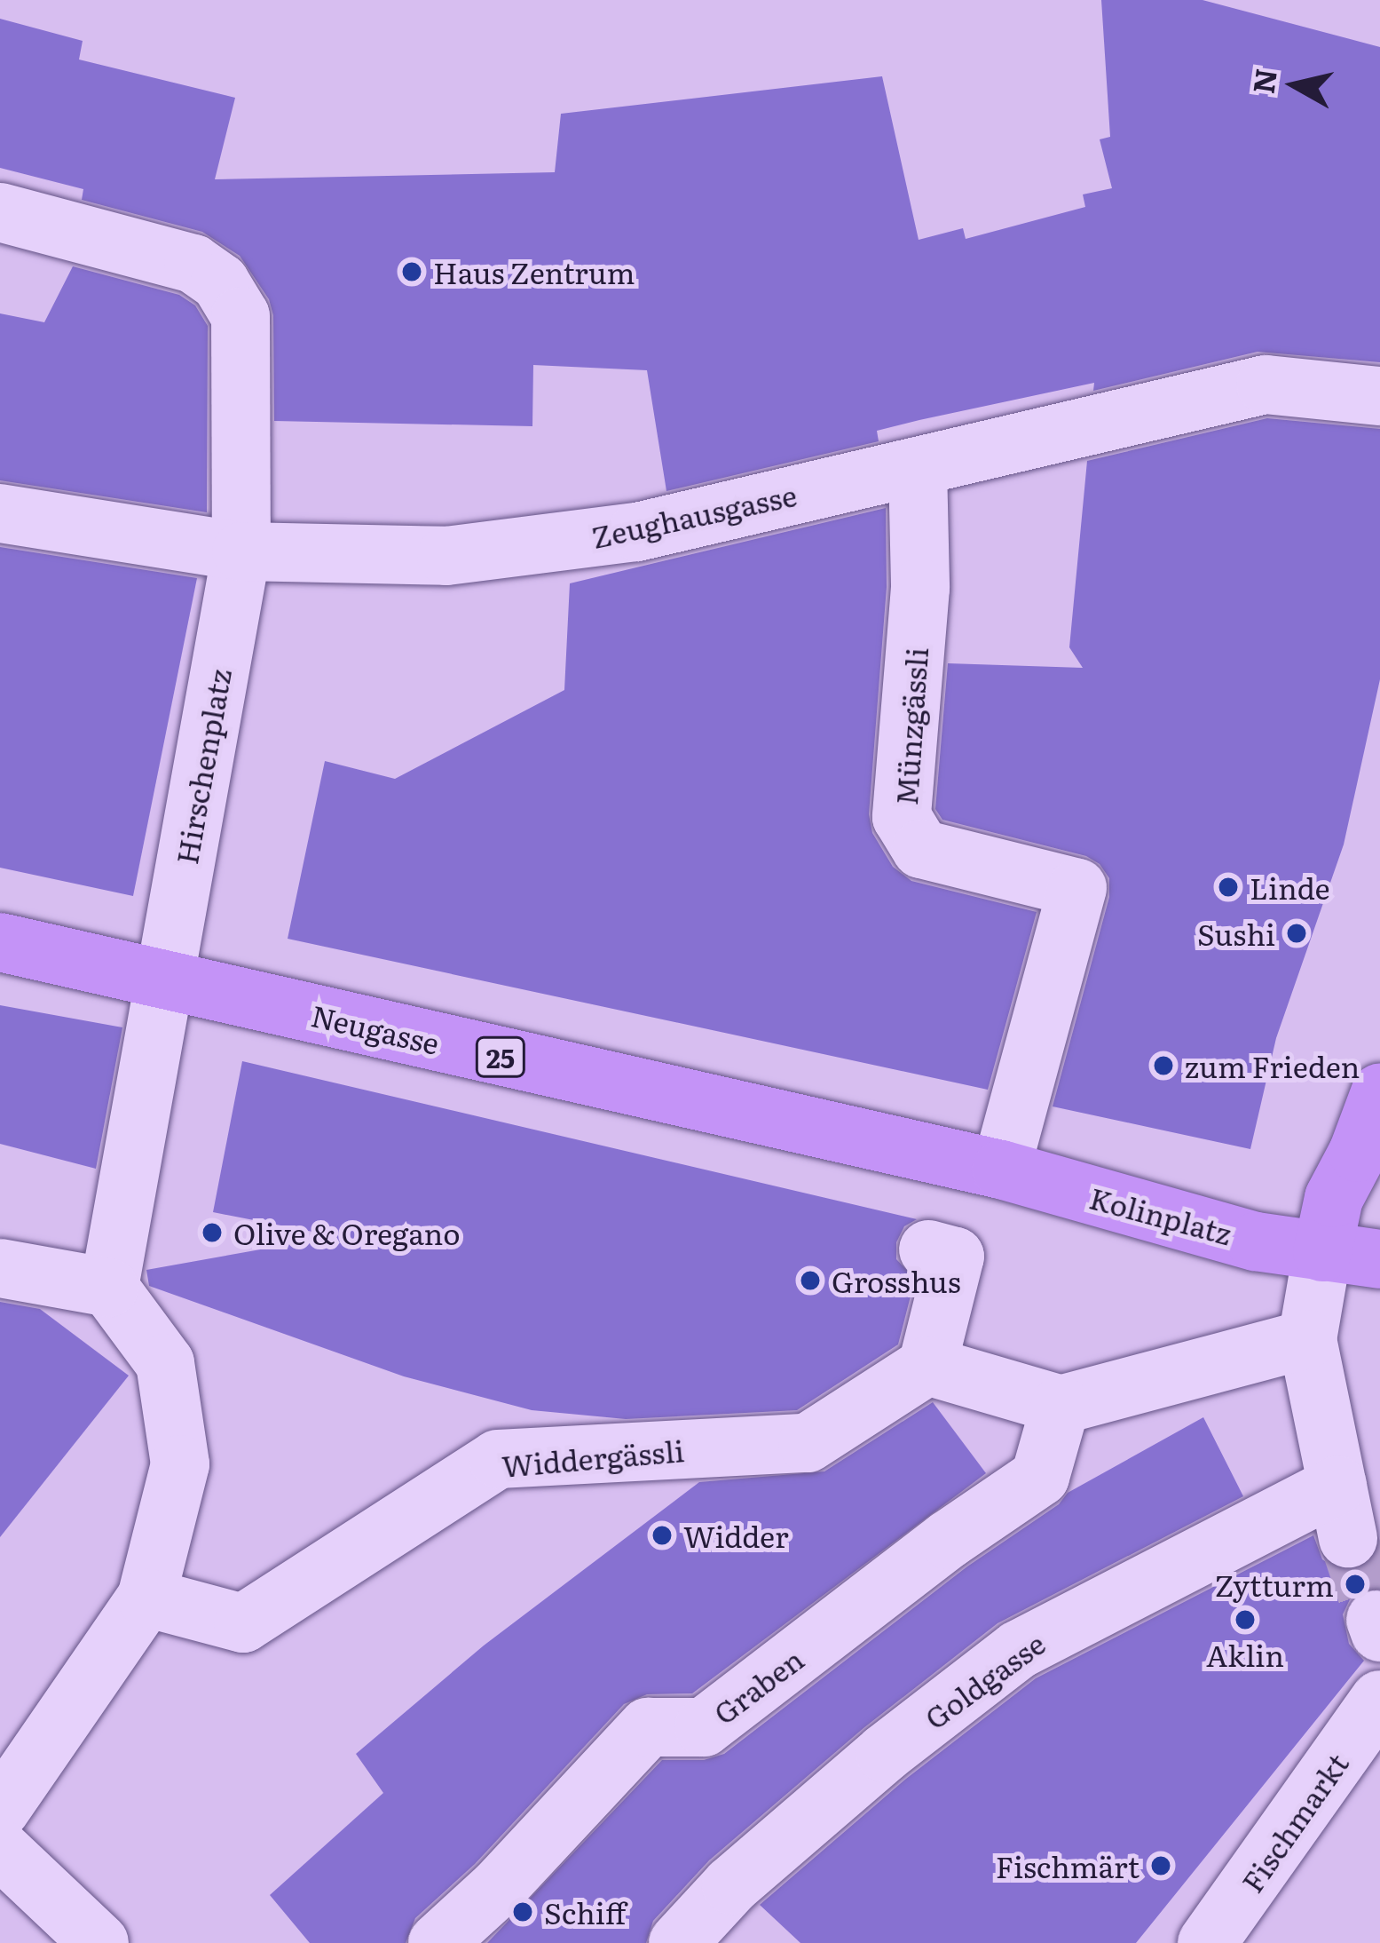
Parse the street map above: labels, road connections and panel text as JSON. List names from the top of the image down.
{
  "streets": {
    "main road": ["Neugasse", "25", "Kolinplatz"],
    "street": [
      "Zeughausgasse",
      "Münzgässli",
      "Hirschenplatz",
      "Widdergässli",
      "Goldgasse",
      "Graben",
      "Fischmarkt"
    ]
  },
  "crossings": [
    ["Zeughausgasse", "Münzgässli"],
    ["Zeughausgasse", "Hirschenplatz"],
    ["Münzgässli", "Neugasse"],
    ["Münzgässli", "Kolinplatz"],
    ["Hirschenplatz", "Neugasse"],
    ["Neugasse", "Kolinplatz"]
  ],
  "places": [
    "Haus Zentrum",
    "Linde",
    "Sushi",
    "zum Frieden",
    "Olive & Oregano",
    "Grosshus",
    "Widder",
    "Zytturm",
    "Aklin",
    "Fischmärt",
    "Schiff"
  ],
  "north": "left"
}
